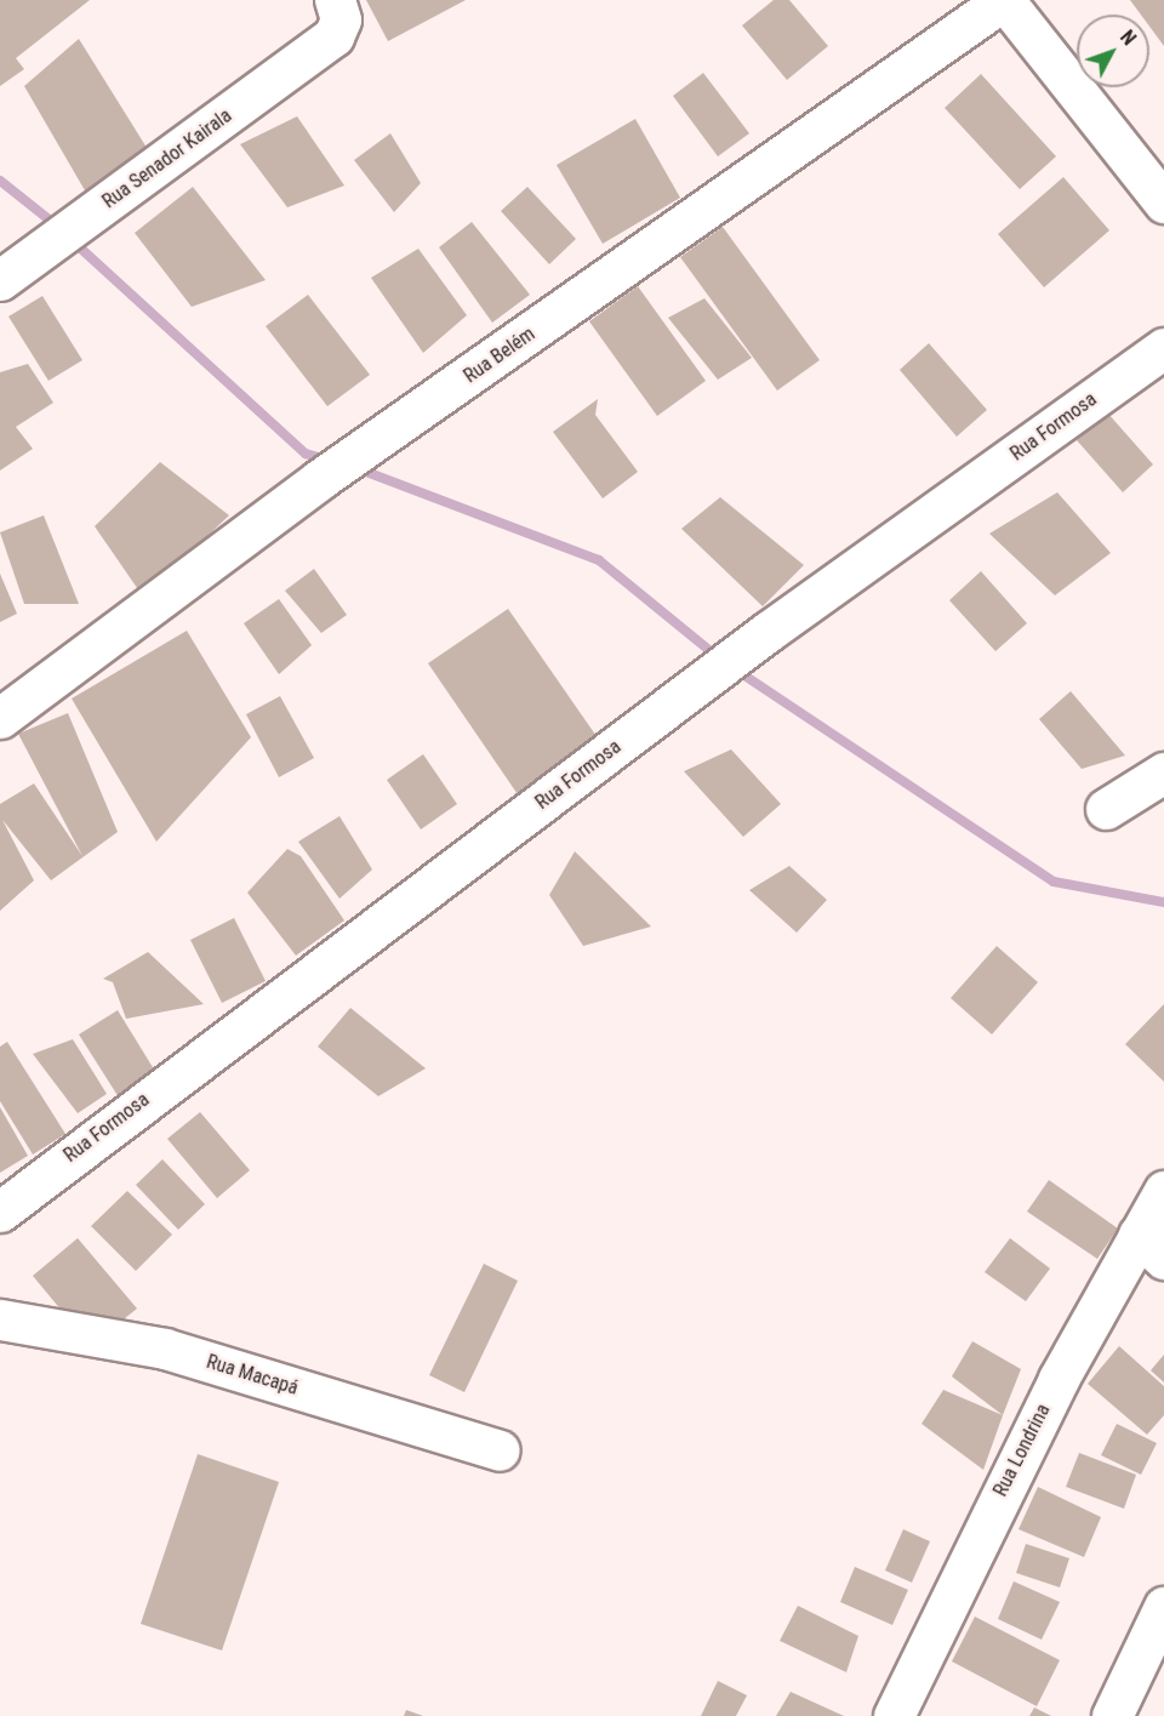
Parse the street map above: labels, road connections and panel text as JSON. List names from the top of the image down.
{
  "streets": {
    "street": [
      "Rua Senador Kairala",
      "Rua Belém",
      "Rua Formosa",
      "Rua Macapá",
      "Rua Londrina"
    ]
  },
  "north": "top right"
}
